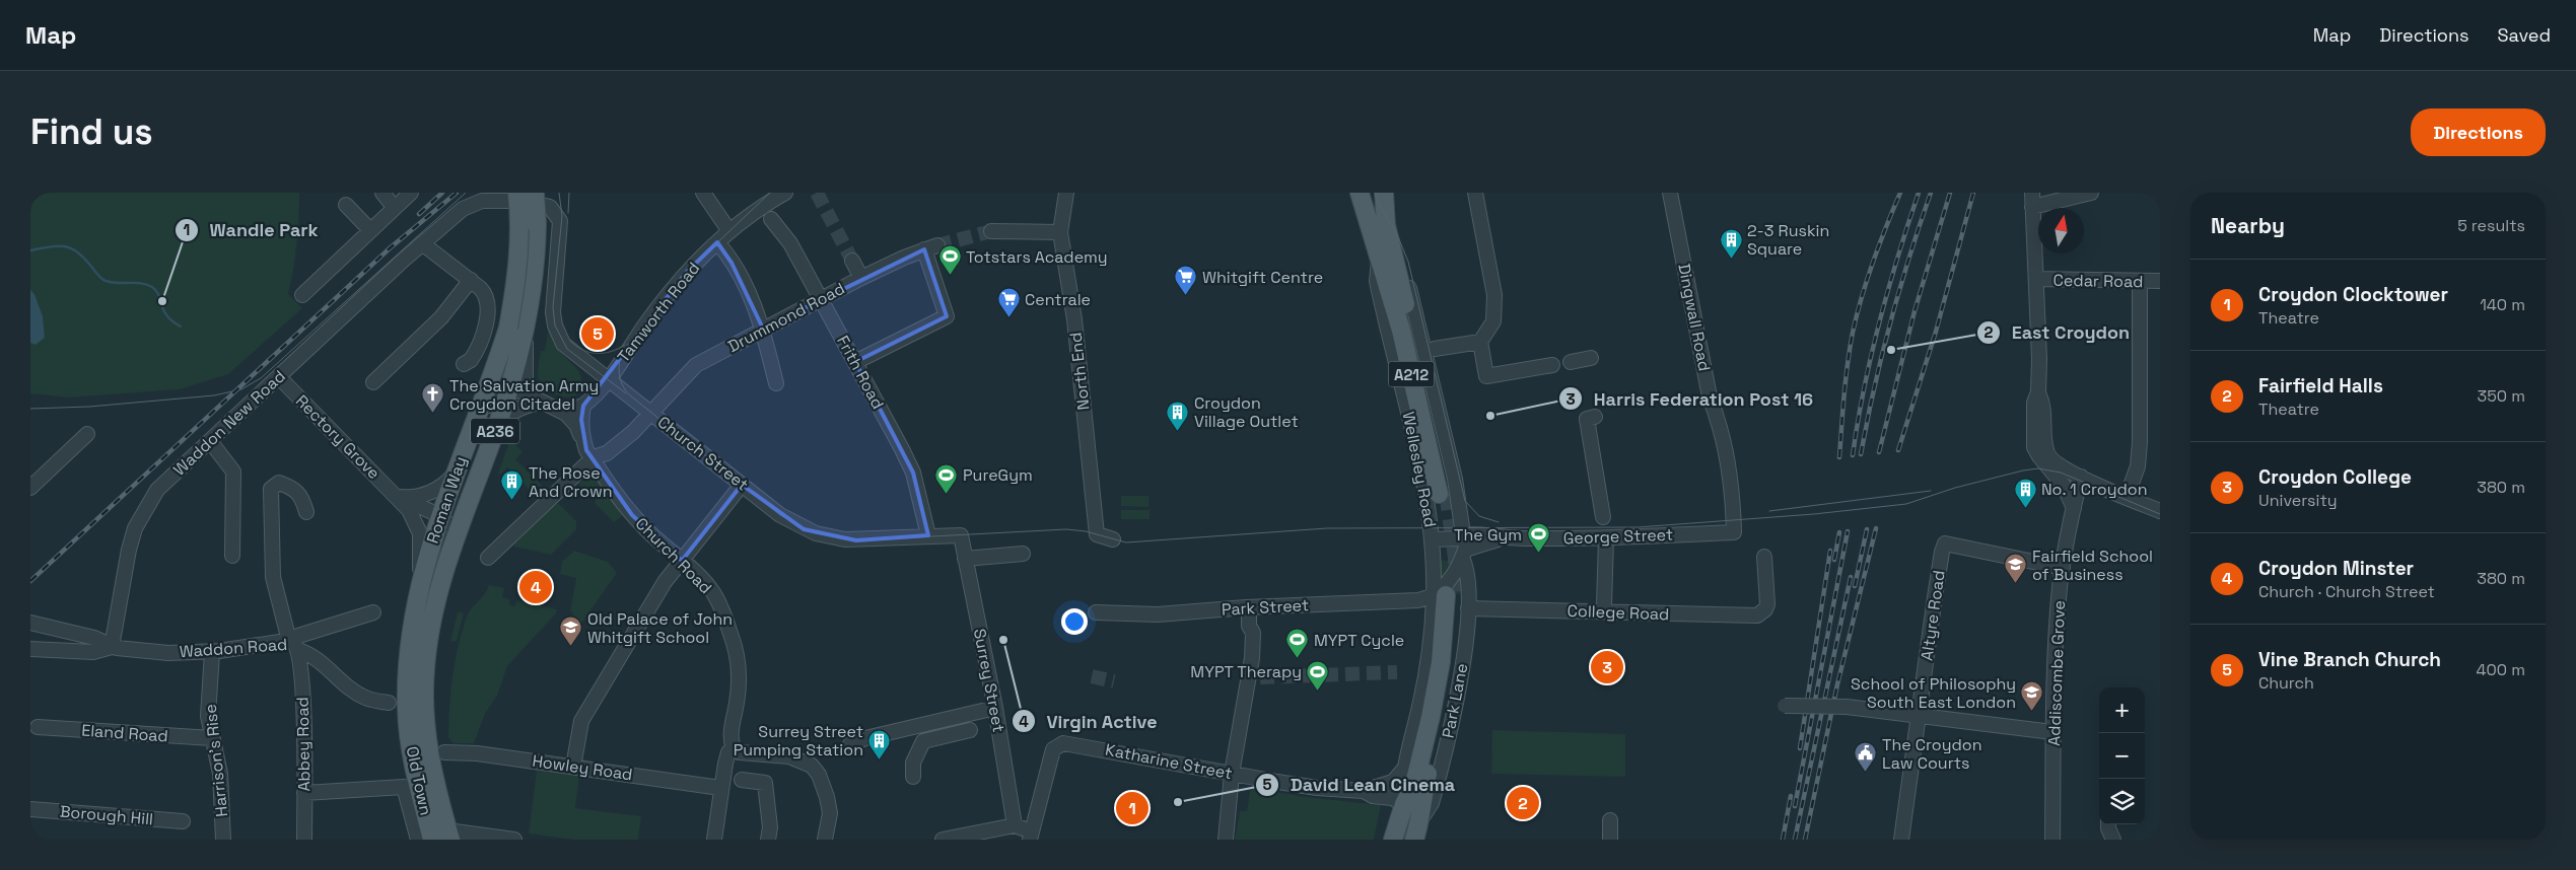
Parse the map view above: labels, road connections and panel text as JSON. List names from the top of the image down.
{
  "streets": {
    "main road": [
      "A212",
      "A236",
      "Wellesley Road",
      "Roman Way",
      "Park Lane",
      "Old Town"
    ],
    "street": [
      "Cedar Road",
      "Tamworth Road",
      "Drummond Road",
      "Dingwall Road",
      "North End",
      "Frith Road",
      "Waddon New Road",
      "Rectory Grove",
      "Church Street",
      "George Street",
      "Church Road",
      "Park Street",
      "College Road",
      "Altyre Road",
      "Waddon Road",
      "Addiscombe Grove",
      "Surrey Street",
      "Eland Road",
      "Abbey Road",
      "Harrison's Rise",
      "Katharine Street",
      "Howley Road",
      "Borough Hill"
    ]
  },
  "crossings": [
    ["Drummond Road", "Frith Road"],
    ["Drummond Road", "Church Street"],
    ["Dingwall Road", "George Street"],
    ["Frith Road", "Church Street"],
    ["A212", "Wellesley Road"],
    ["Waddon New Road", "Rectory Grove"],
    ["Waddon New Road", "Roman Way"],
    ["Waddon New Road", "Waddon Road"],
    ["Rectory Grove", "Roman Way"],
    ["Church Street", "Church Road"],
    ["Church Street", "Surrey Street"],
    ["Wellesley Road", "George Street"],
    ["Wellesley Road", "Park Lane"],
    ["Roman Way", "Old Town"],
    ["George Street", "Park Lane"],
    ["Church Road", "Howley Road"],
    ["Park Street", "College Road"],
    ["Park Street", "Park Lane"],
    ["College Road", "Park Lane"],
    ["Altyre Road", "Addiscombe Grove"],
    ["Waddon Road", "Abbey Road"],
    ["Waddon Road", "Harrison's Rise"],
    ["Park Lane", "Katharine Street"],
    ["Eland Road", "Harrison's Rise"]
  ],
  "places": {
    "building": [
      "2-3 Ruskin Square",
      "Croydon Village Outlet",
      "The Rose And Crown",
      "No. 1 Croydon",
      "Surrey Street Pumping Station"
    ],
    "sports": [
      "Totstars Academy",
      "PureGym",
      "The Gym",
      "MYPT Cycle",
      "MYPT Therapy"
    ],
    "supermarket": ["Whitgift Centre", "Centrale"],
    "other": [
      "Wandle Park",
      "East Croydon",
      "Harris Federation Post 16",
      "Virgin Active",
      "David Lean Cinema"
    ],
    "church": ["The Salvation Army Croydon Citadel"],
    "school or university": ["Fairfield School of Business", "Old Palace of John Whitgift School", "School of Philosophy South East London"],
    "public building": ["The Croydon Law Courts"]
  },
  "north": "top",
  "page": {
    "header": "Map",
    "nav": ["Map", "Directions", "Saved"],
    "buttons": "Directions",
    "title": "Find us",
    "heading": ["Nearby", "5 results"],
    "list": [
      {
        "mark": "1",
        "name": "Croydon Clocktower",
        "note": "Theatre",
        "value": "140 m"
      },
      {
        "mark": "2",
        "name": "Fairfield Halls",
        "note": "Theatre",
        "value": "350 m"
      },
      {
        "mark": "3",
        "name": "Croydon College",
        "note": "University",
        "value": "380 m"
      },
      {
        "mark": "4",
        "name": "Croydon Minster",
        "note": "Church · Church Street",
        "value": "380 m"
      },
      {
        "mark": "5",
        "name": "Vine Branch Church",
        "note": "Church",
        "value": "400 m"
      }
    ],
    "pins": [
      "5",
      "4",
      "3",
      "2",
      "1"
    ],
    "map_buttons": ["+", "−"]
  }
}
